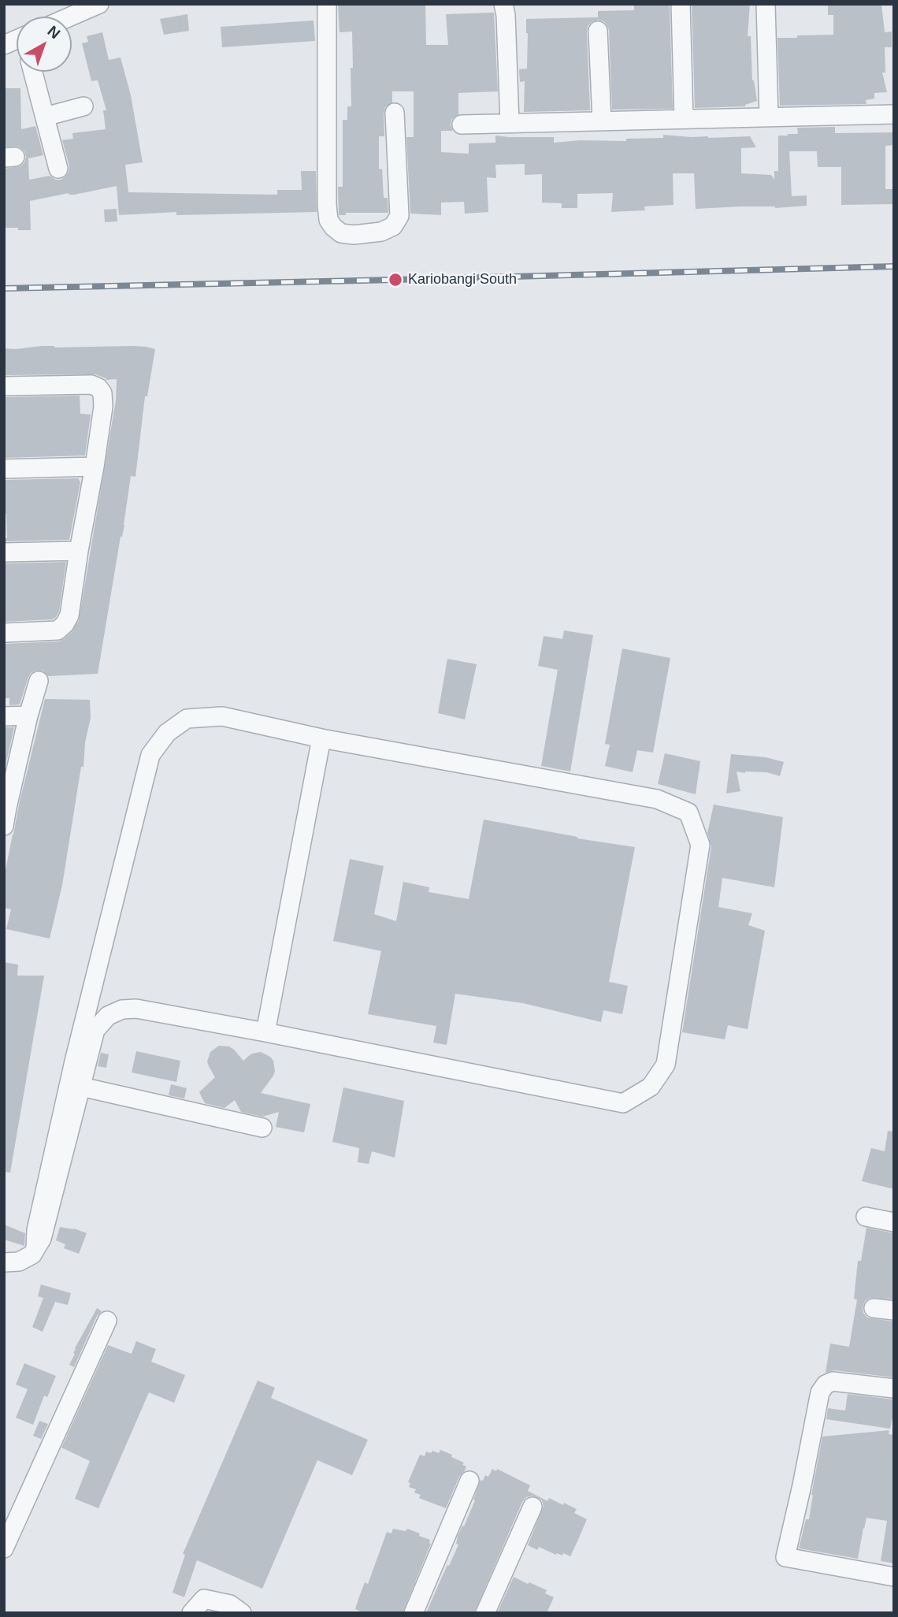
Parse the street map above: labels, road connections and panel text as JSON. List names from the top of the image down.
{
  "places": ["Kariobangi South"],
  "north": "top right"
}
